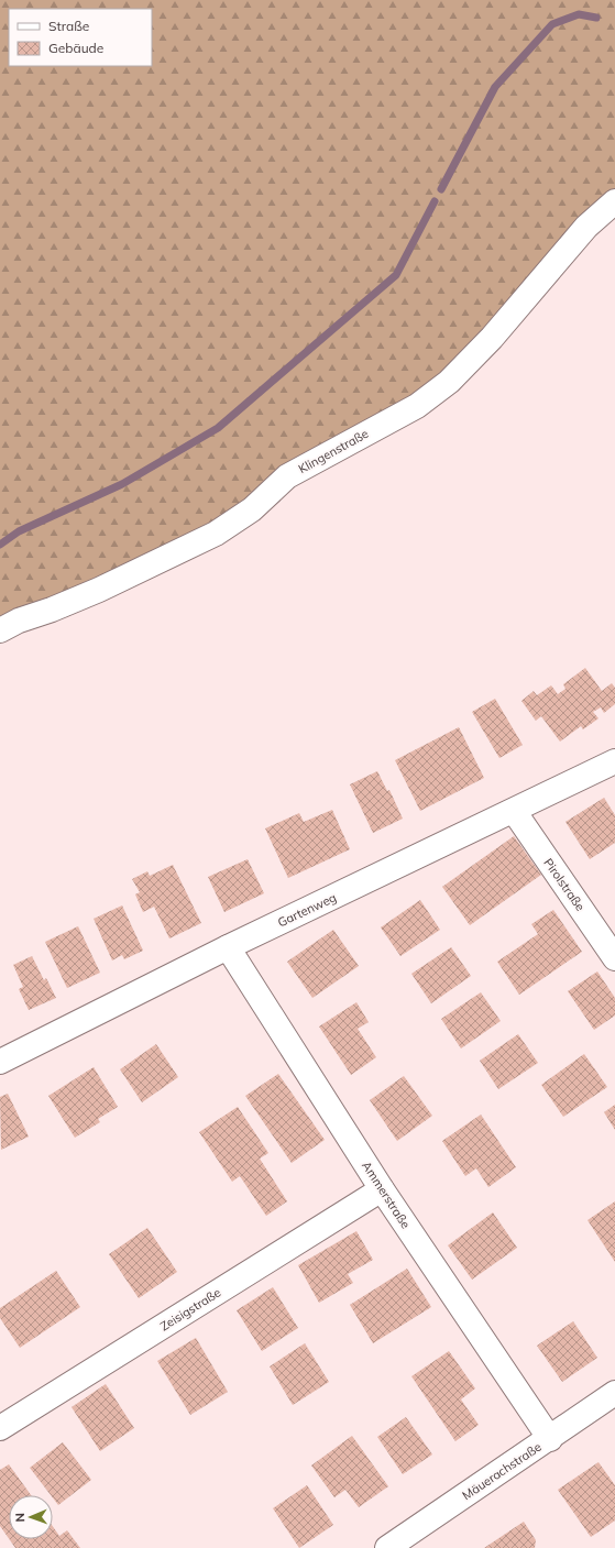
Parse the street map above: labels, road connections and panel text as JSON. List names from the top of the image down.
{
  "streets": {
    "street": [
      "Klingenstraße",
      "Pirolstraße",
      "Gartenweg",
      "Ammerstraße",
      "Zeisigstraße",
      "Mäuerachstraße"
    ]
  },
  "crossings": [
    ["Pirolstraße", "Gartenweg"],
    ["Gartenweg", "Ammerstraße"],
    ["Ammerstraße", "Zeisigstraße"],
    ["Ammerstraße", "Mäuerachstraße"]
  ],
  "legend": ["Straße", "Gebäude"],
  "north": "left"
}
